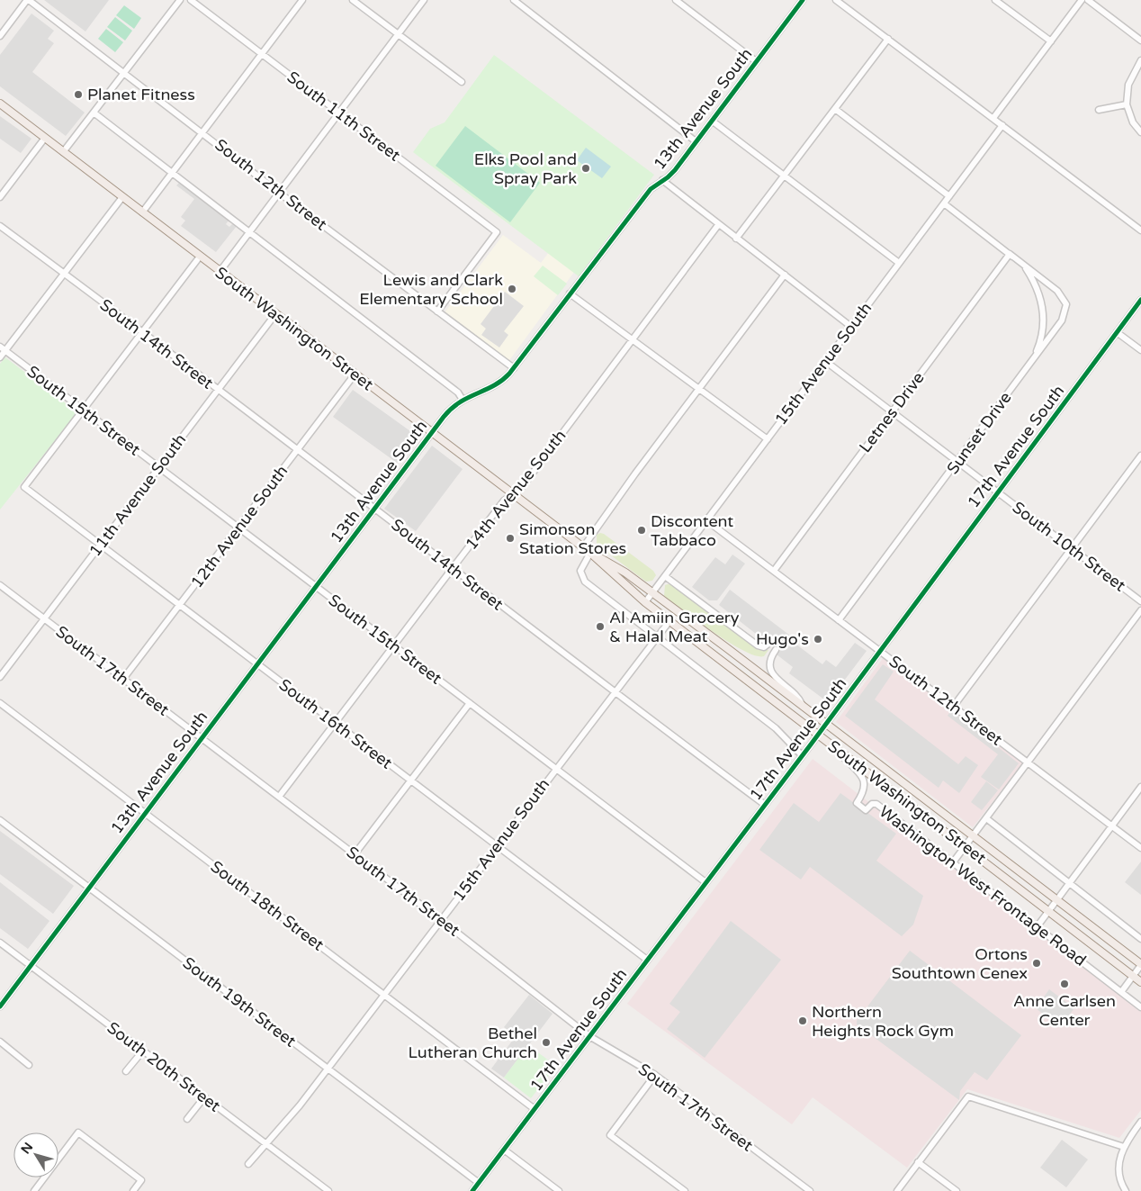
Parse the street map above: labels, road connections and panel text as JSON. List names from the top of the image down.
{
  "streets": {
    "main road": ["South Washington Street"],
    "street": [
      "13th Avenue South",
      "South 11th Street",
      "South 12th Street",
      "South 14th Street",
      "15th Avenue South",
      "South 15th Street",
      "Letnes Drive",
      "Sunset Drive",
      "17th Avenue South",
      "14th Avenue South",
      "11th Avenue South",
      "12th Avenue South",
      "South 10th Street",
      "South 17th Street",
      "South 16th Street",
      "Washington West Frontage Road",
      "South 18th Street",
      "South 19th Street",
      "South 20th Street"
    ]
  },
  "crossings": [
    ["13th Avenue South", "South 12th Street"],
    ["13th Avenue South", "South Washington Street"],
    ["13th Avenue South", "South 14th Street"],
    ["13th Avenue South", "South 15th Street"],
    ["13th Avenue South", "South 17th Street"],
    ["13th Avenue South", "South 16th Street"],
    ["13th Avenue South", "South 18th Street"],
    ["13th Avenue South", "South 19th Street"],
    ["13th Avenue South", "South 20th Street"],
    ["South 11th Street", "South 12th Street"],
    ["South 12th Street", "15th Avenue South"],
    ["South 12th Street", "Letnes Drive"],
    ["South 12th Street", "Sunset Drive"],
    ["South 12th Street", "17th Avenue South"],
    ["South Washington Street", "15th Avenue South"],
    ["South Washington Street", "17th Avenue South"],
    ["South Washington Street", "14th Avenue South"],
    ["South Washington Street", "11th Avenue South"],
    ["South Washington Street", "12th Avenue South"],
    ["South Washington Street", "Washington West Frontage Road"],
    ["South 14th Street", "15th Avenue South"],
    ["South 14th Street", "17th Avenue South"],
    ["South 14th Street", "14th Avenue South"],
    ["South 14th Street", "11th Avenue South"],
    ["South 14th Street", "12th Avenue South"],
    ["15th Avenue South", "South 15th Street"],
    ["15th Avenue South", "South 10th Street"],
    ["15th Avenue South", "South 17th Street"],
    ["15th Avenue South", "South 16th Street"],
    ["15th Avenue South", "South 18th Street"],
    ["15th Avenue South", "South 19th Street"],
    ["15th Avenue South", "South 20th Street"],
    ["South 15th Street", "17th Avenue South"],
    ["South 15th Street", "14th Avenue South"],
    ["South 15th Street", "11th Avenue South"],
    ["South 15th Street", "12th Avenue South"],
    ["South 15th Street", "South 16th Street"],
    ["Letnes Drive", "Sunset Drive"],
    ["Letnes Drive", "South 10th Street"],
    ["Sunset Drive", "South 10th Street"],
    ["17th Avenue South", "South 10th Street"],
    ["17th Avenue South", "South 17th Street"],
    ["17th Avenue South", "South 16th Street"],
    ["17th Avenue South", "South 18th Street"],
    ["17th Avenue South", "South 19th Street"],
    ["14th Avenue South", "South 17th Street"],
    ["14th Avenue South", "South 16th Street"],
    ["11th Avenue South", "South 17th Street"],
    ["11th Avenue South", "South 16th Street"],
    ["12th Avenue South", "South 17th Street"],
    ["12th Avenue South", "South 16th Street"]
  ],
  "places": [
    "Planet Fitness",
    "Elks Pool and Spray Park",
    "Lewis and Clark Elementary School",
    "Discontent Tabbaco",
    "Simonson Station Stores",
    "Al Amiin Grocery & Halal Meat",
    "Hugo's",
    "Ortons Southtown Cenex",
    "Anne Carlsen Center",
    "Northern Heights Rock Gym",
    "Bethel Lutheran Church"
  ],
  "north": "top left"
}
